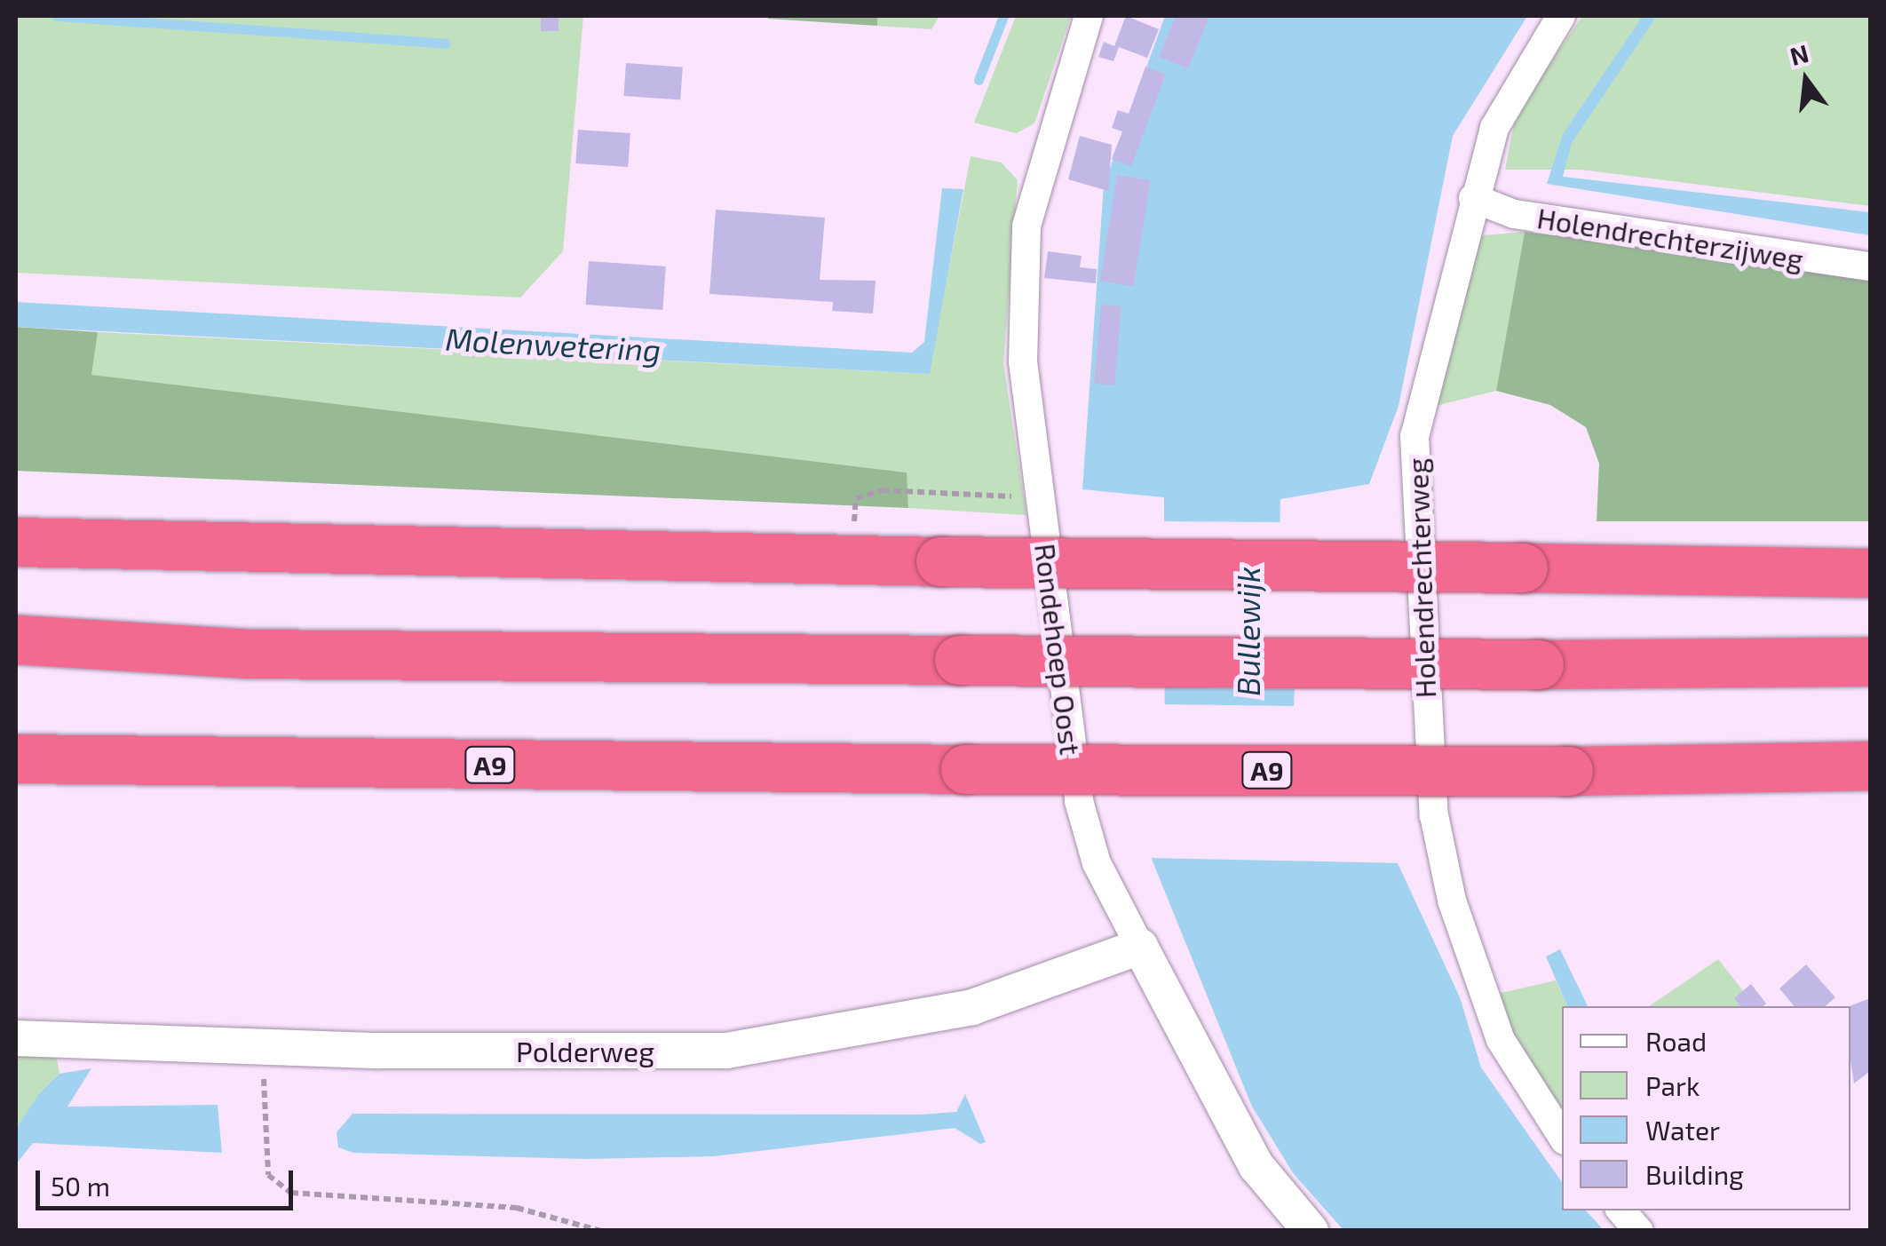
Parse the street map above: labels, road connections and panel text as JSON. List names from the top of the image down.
{
  "streets": {
    "highway": ["A9"],
    "street": [
      "Holendrechterzijweg",
      "Holendrechterweg",
      "Rondehoep Oost",
      "Polderweg"
    ]
  },
  "crossings": [
    ["Holendrechterzijweg", "Holendrechterweg"],
    ["Rondehoep Oost", "Polderweg"]
  ],
  "water": ["Molenwetering", "Bullewijk"],
  "legend": [
    "Road",
    "Park",
    "Water",
    "Building"
  ],
  "scale_bar": "50 m",
  "north": "top"
}
